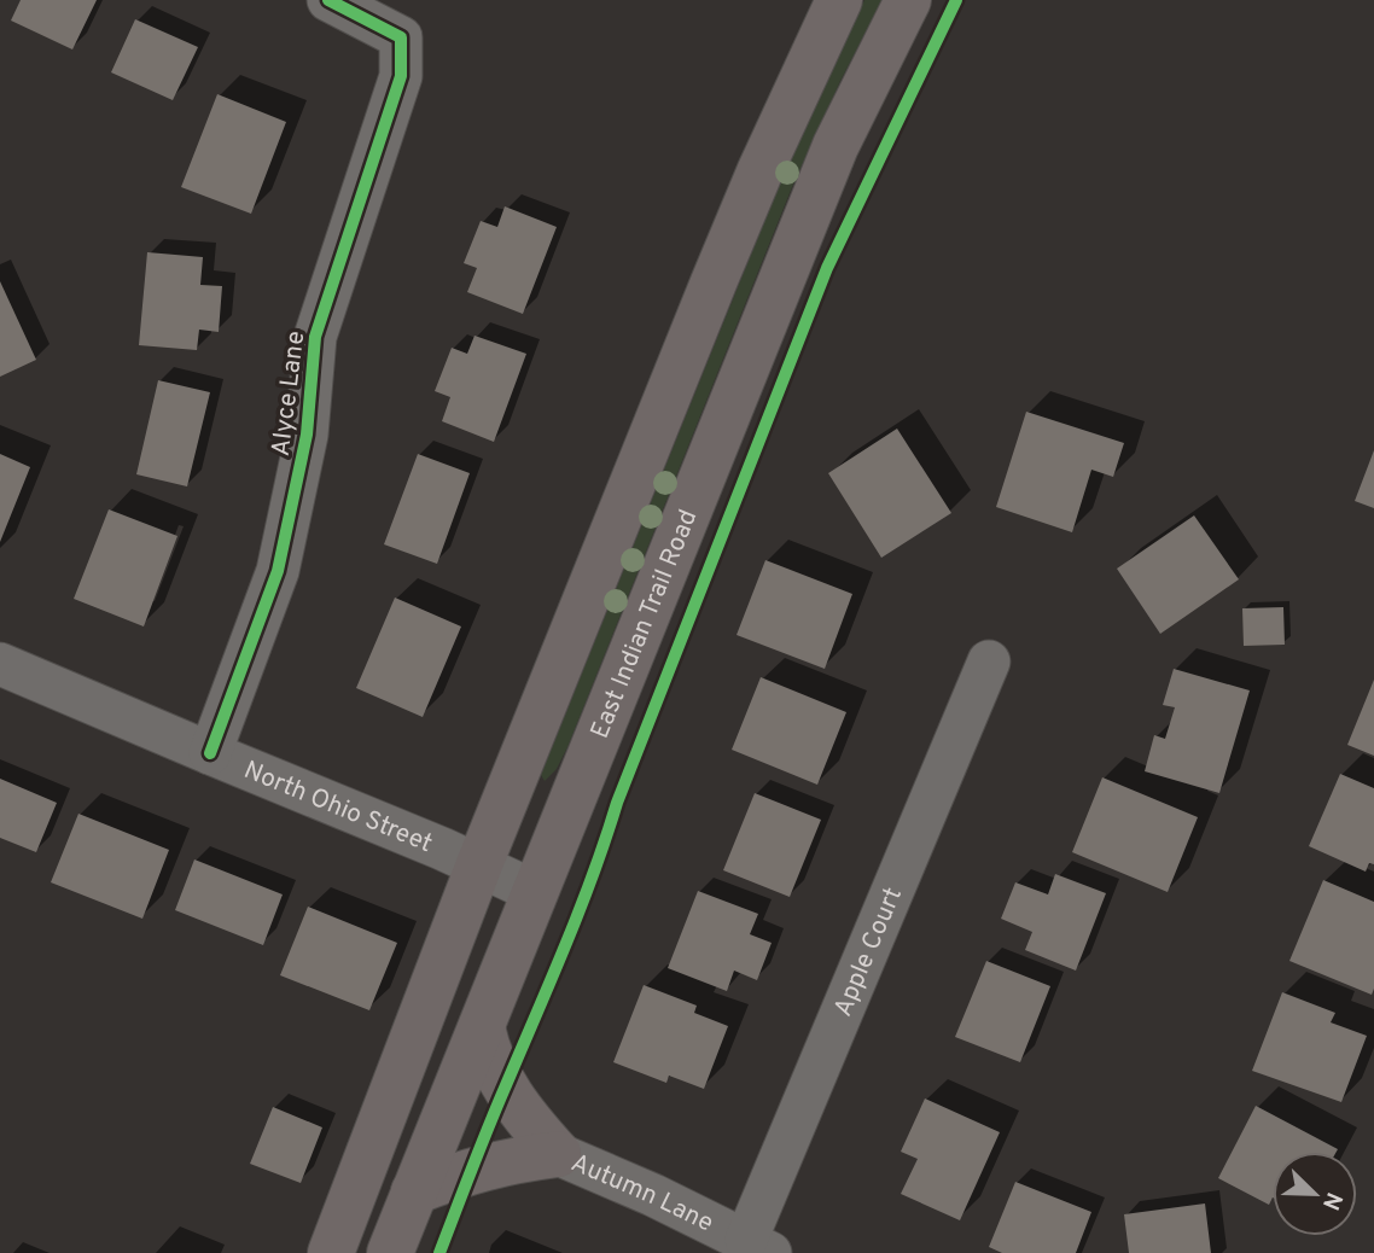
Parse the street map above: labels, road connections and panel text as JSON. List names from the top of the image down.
{
  "streets": {
    "main road": ["East Indian Trail Road"],
    "street": [
      "Alyce Lane",
      "North Ohio Street",
      "Apple Court",
      "Autumn Lane"
    ]
  },
  "crossings": [
    ["Alyce Lane", "North Ohio Street"],
    ["East Indian Trail Road", "North Ohio Street"],
    ["Apple Court", "Autumn Lane"]
  ],
  "north": "bottom right"
}
